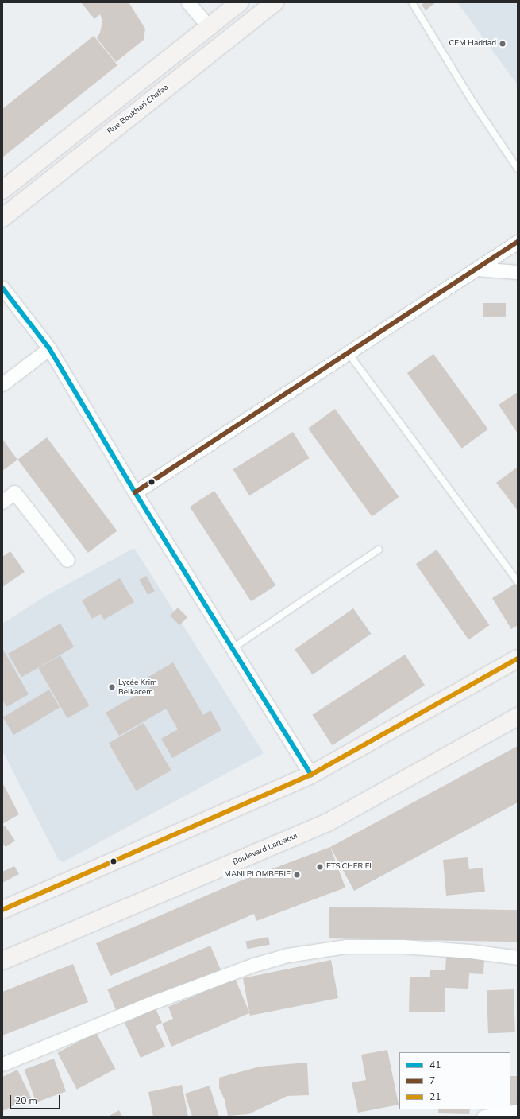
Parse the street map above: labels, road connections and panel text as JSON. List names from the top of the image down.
{
  "streets": {
    "main road": ["Rue Boukhari Chafaa", "Boulevard Larbaoui"]
  },
  "places": [
    "CEM Haddad",
    "Lycée Krim Belkacem",
    "ETS.CHERIFI",
    "MANI PLOMBERIE"
  ],
  "lines": ["transit line 7", "transit line 41", "transit line 21"],
  "legend": ["41", "7", "21"],
  "scale_bar": "20 m"
}
